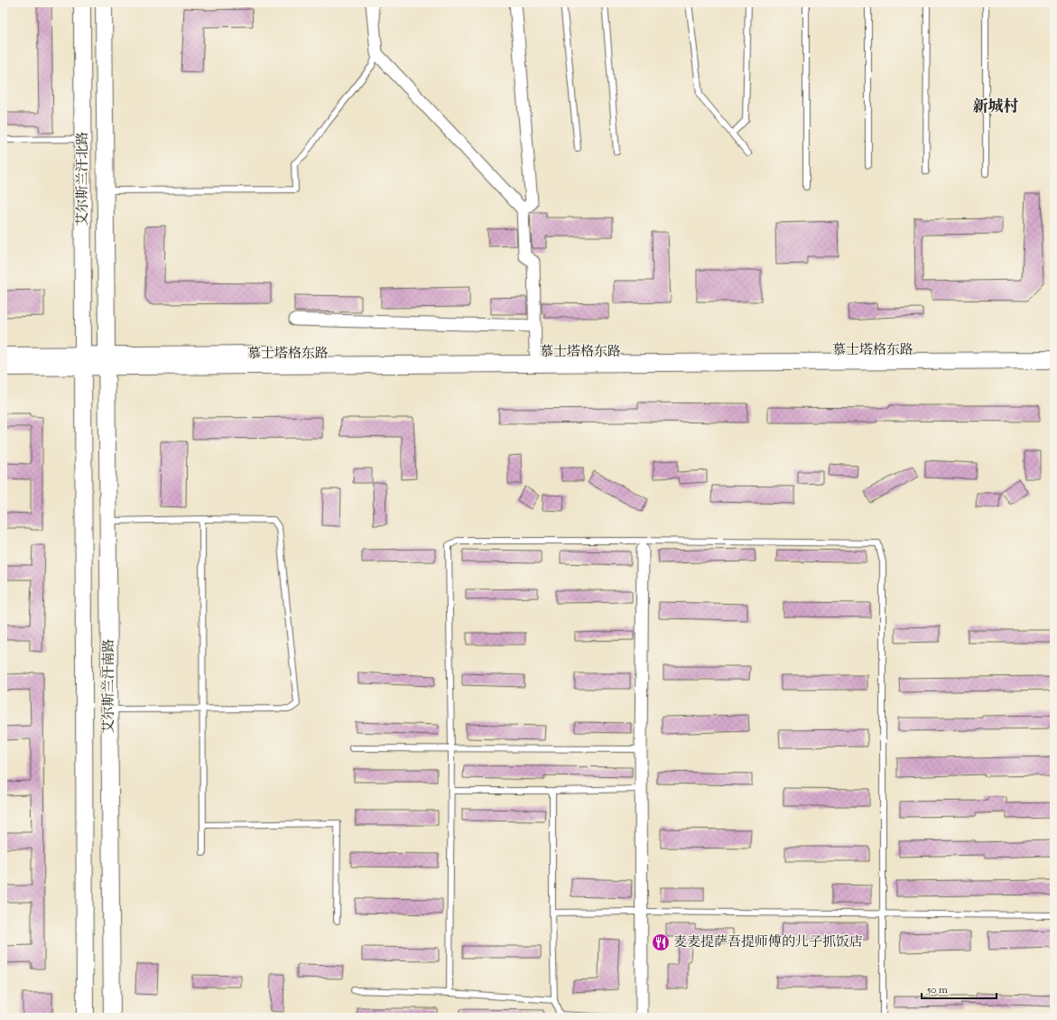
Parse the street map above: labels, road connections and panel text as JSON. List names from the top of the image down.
{
  "streets": {
    "main road": ["艾尔斯兰汗北路", "慕士塔格东路", "艾尔斯兰汗南路"]
  },
  "crossings": [
    ["艾尔斯兰汗北路", "慕士塔格东路"],
    ["艾尔斯兰汗北路", "艾尔斯兰汗南路"],
    ["慕士塔格东路", "艾尔斯兰汗南路"]
  ],
  "districts": ["新城村"],
  "places": {
    "restaurant": ["麦麦提萨吾提师傅的儿子抓饭店"]
  },
  "scale_bar": "50 m"
}
